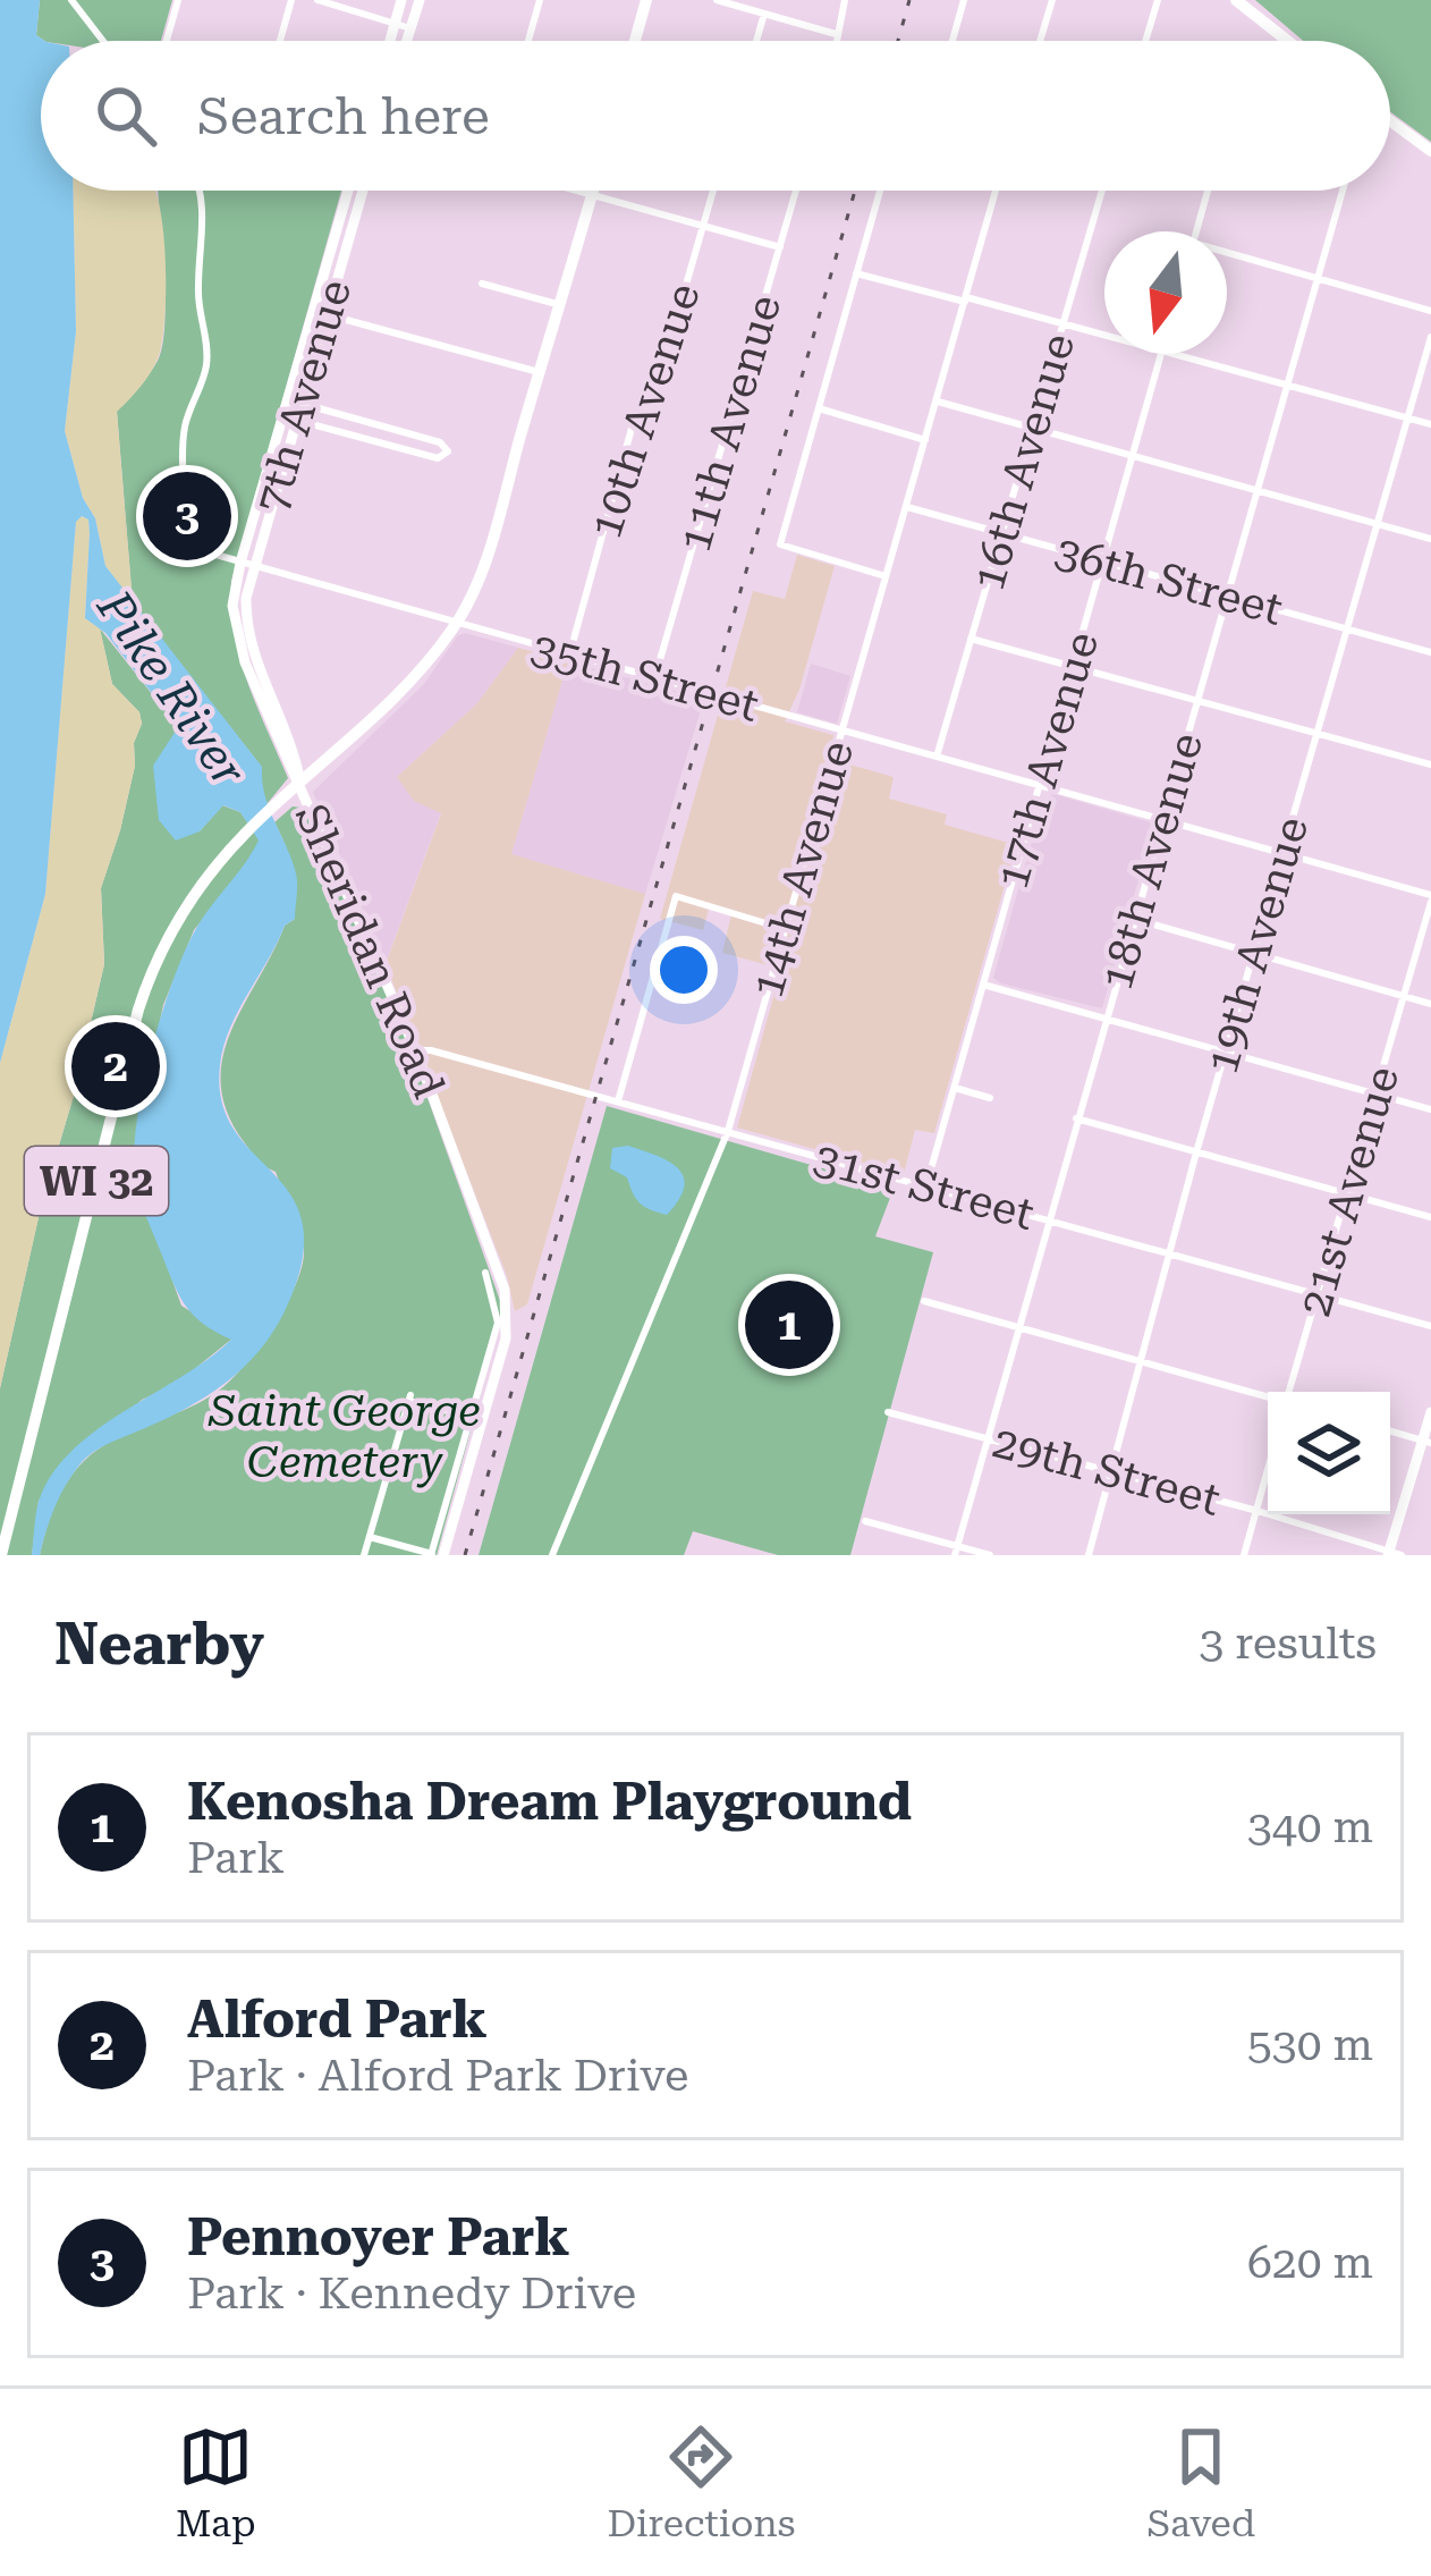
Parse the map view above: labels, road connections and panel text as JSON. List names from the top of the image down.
{
  "streets": {
    "main road": ["Sheridan Road", "WI 32"],
    "street": [
      "7th Avenue",
      "10th Avenue",
      "11th Avenue",
      "16th Avenue",
      "36th Street",
      "35th Street",
      "17th Avenue",
      "18th Avenue",
      "14th Avenue",
      "19th Avenue",
      "31st Street",
      "21st Avenue",
      "29th Street"
    ]
  },
  "crossings": [
    ["7th Avenue", "35th Street"],
    ["7th Avenue", "Sheridan Road"],
    ["7th Avenue", "WI 32"],
    ["10th Avenue", "35th Street"],
    ["11th Avenue", "35th Street"],
    ["16th Avenue", "36th Street"],
    ["16th Avenue", "35th Street"],
    ["36th Street", "17th Avenue"],
    ["36th Street", "18th Avenue"],
    ["36th Street", "14th Avenue"],
    ["36th Street", "19th Avenue"],
    ["35th Street", "17th Avenue"],
    ["35th Street", "18th Avenue"],
    ["35th Street", "14th Avenue"],
    ["35th Street", "19th Avenue"],
    ["35th Street", "Sheridan Road"],
    ["35th Street", "21st Avenue"],
    ["17th Avenue", "31st Street"],
    ["18th Avenue", "31st Street"],
    ["18th Avenue", "29th Street"],
    ["14th Avenue", "31st Street"],
    ["19th Avenue", "31st Street"],
    ["19th Avenue", "29th Street"],
    ["Sheridan Road", "WI 32"],
    ["Sheridan Road", "31st Street"],
    ["31st Street", "21st Avenue"]
  ],
  "water": ["Pike River"],
  "parks": ["Saint George Cemetery"],
  "north": "bottom",
  "page": {
    "search": "Search here",
    "pins": ["3", "2", "1"],
    "heading": ["Nearby", "3 results"],
    "list": [
      {
        "mark": "1",
        "name": "Kenosha Dream Playground",
        "note": "Park",
        "value": "340 m"
      },
      {
        "mark": "2",
        "name": "Alford Park",
        "note": "Park · Alford Park Drive",
        "value": "530 m"
      },
      {
        "mark": "3",
        "name": "Pennoyer Park",
        "note": "Park · Kennedy Drive",
        "value": "620 m"
      }
    ],
    "nav": ["Map", "Directions", "Saved"]
  }
}
